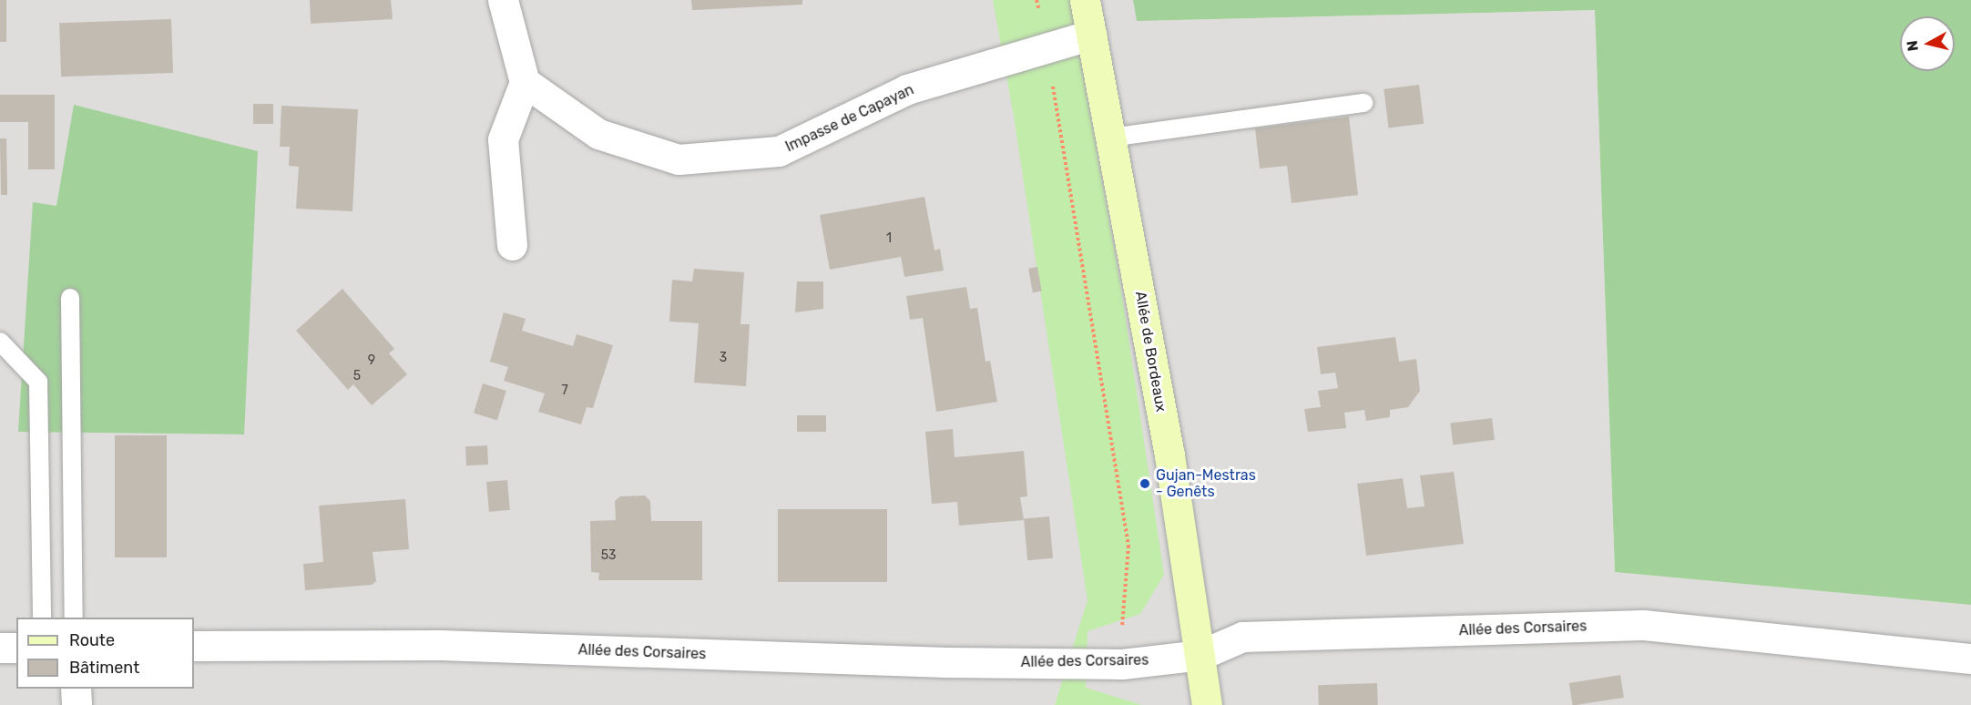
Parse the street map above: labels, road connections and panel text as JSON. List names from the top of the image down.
{
  "streets": {
    "main road": ["Allée de Bordeaux"],
    "street": ["Impasse de Capayan", "Allée des Corsaires"]
  },
  "crossings": [
    ["Impasse de Capayan", "Allée de Bordeaux"],
    ["Allée de Bordeaux", "Allée des Corsaires"]
  ],
  "places": ["Gujan-Mestras - Genêts"],
  "house_numbers": [
    "1",
    "3",
    "9",
    "5",
    "7",
    "53"
  ],
  "legend": ["Route", "Bâtiment"],
  "north": "left"
}
